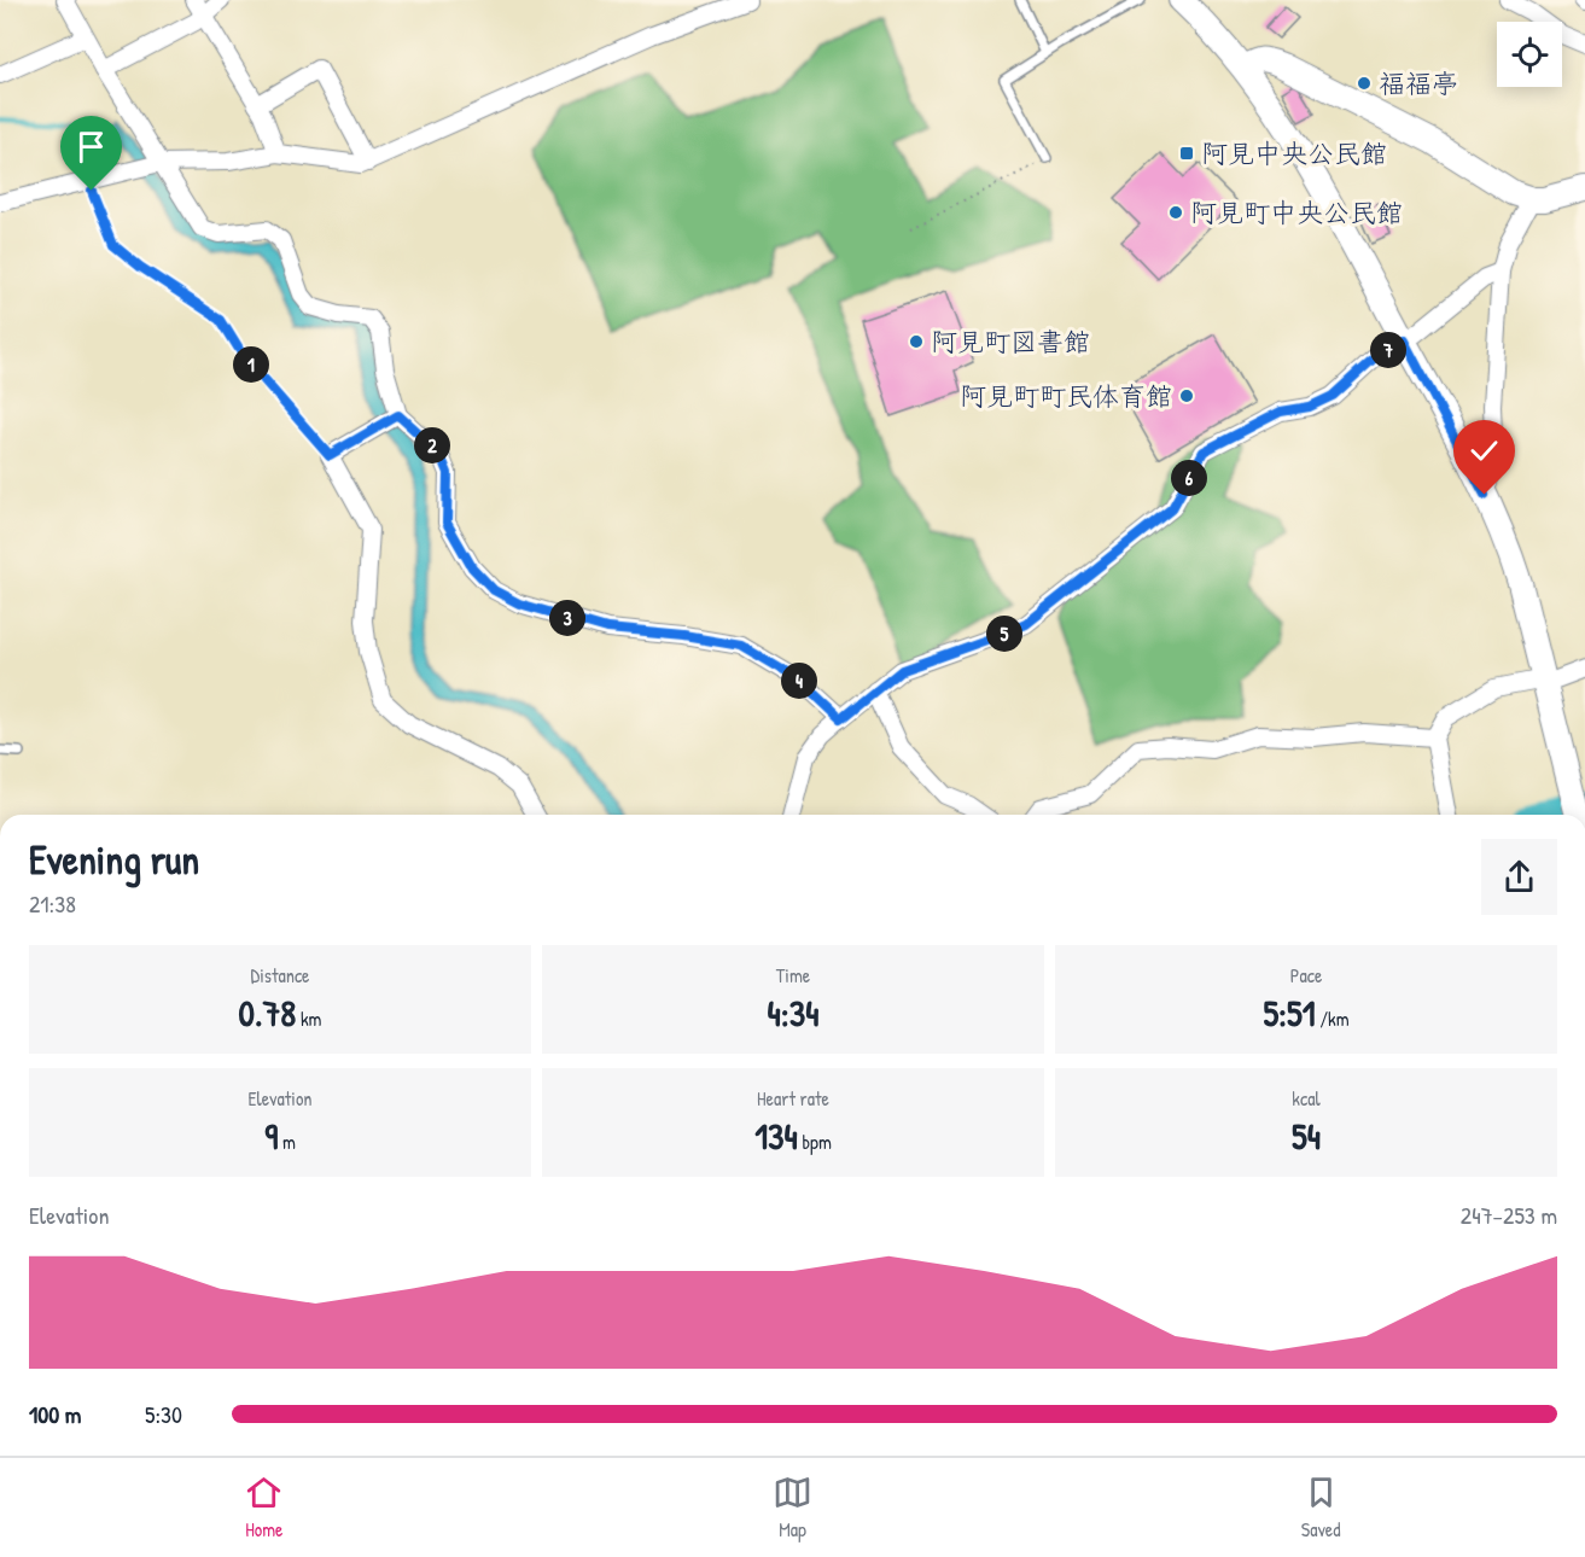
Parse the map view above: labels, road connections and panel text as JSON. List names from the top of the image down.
{
  "places": {
    "other": [
      "福福亭",
      "阿見町中央公民館",
      "阿見町図書館",
      "阿見町町民体育館"
    ],
    "transit": ["阿見中央公民館"]
  },
  "page": {
    "pins": [
      "7",
      "1",
      "2",
      "6",
      "3",
      "5",
      "4"
    ],
    "heading": ["Evening run", "21:38"],
    "stats": [
      ["Distance", "0.78 km"],
      ["Time", "4:34"],
      ["Pace", "5:51 /km"],
      ["Elevation", "9 m"],
      ["Heart rate", "134 bpm"],
      ["kcal", "54"]
    ],
    "chart": ["Elevation", "247–253 m"],
    "list": [
      {
        "name": "100 m",
        "note": "5:30"
      }
    ],
    "tabs": ["Home", "Map", "Saved"]
  }
}
